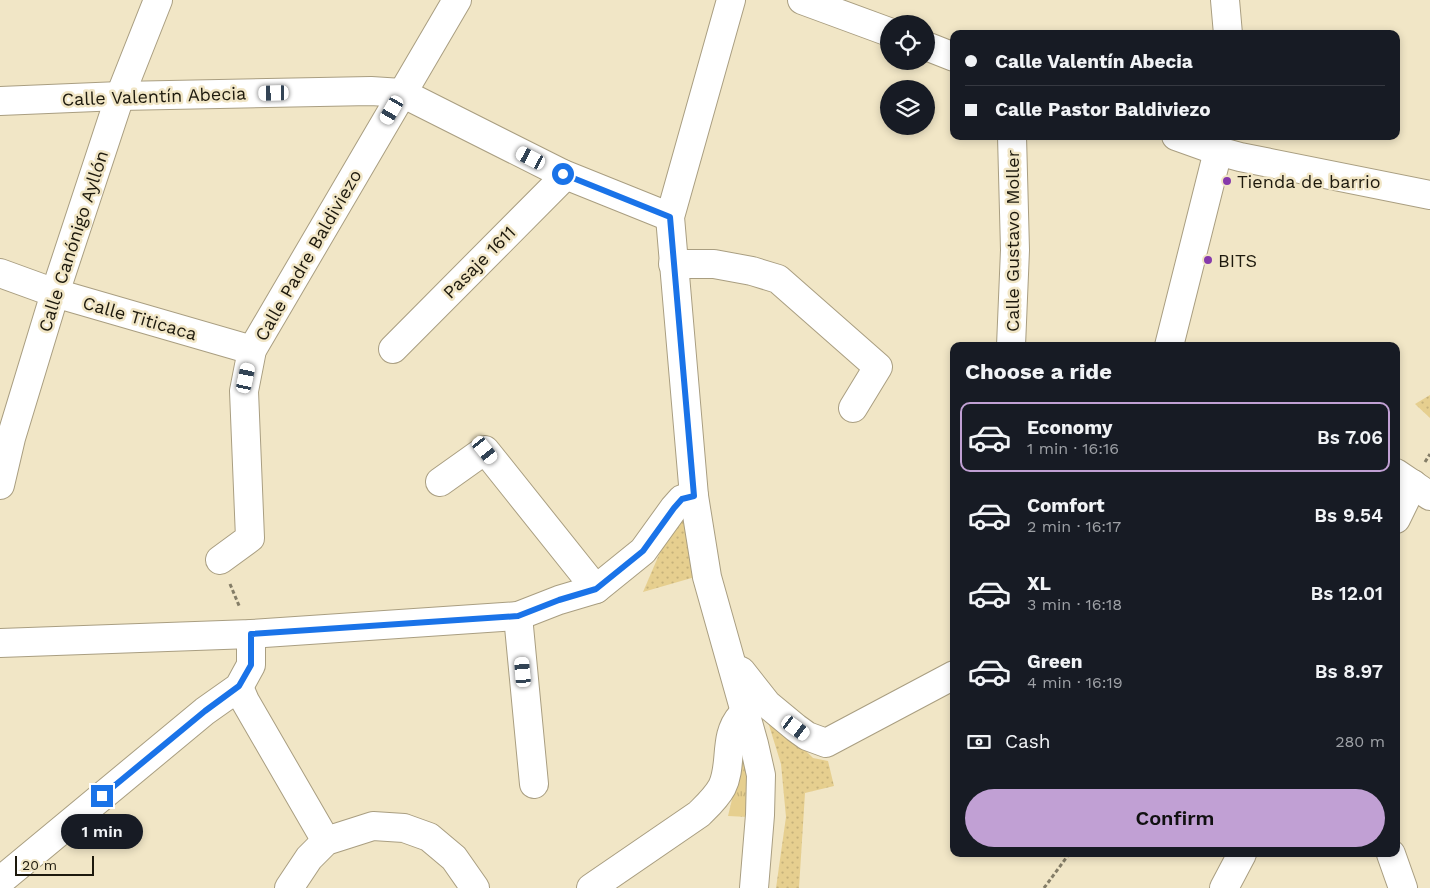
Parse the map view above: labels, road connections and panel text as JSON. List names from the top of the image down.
{
  "streets": {
    "street": [
      "Calle Valentín Abecia",
      "Calle Canónigo Ayllón",
      "Calle Gustavo Moller",
      "Calle Padre Baldiviezo",
      "Pasaje 1611",
      "Calle Titicaca"
    ]
  },
  "crossings": [
    ["Calle Valentín Abecia", "Calle Canónigo Ayllón"],
    ["Calle Valentín Abecia", "Calle Padre Baldiviezo"],
    ["Calle Valentín Abecia", "Pasaje 1611"],
    ["Calle Canónigo Ayllón", "Calle Titicaca"],
    ["Calle Padre Baldiviezo", "Calle Titicaca"]
  ],
  "places": ["Tienda de barrio", "BITS"],
  "scale_bar": "20 m",
  "page": {
    "banner": ["Calle Valentín Abecia", "Calle Pastor Baldiviezo"],
    "heading": "Choose a ride",
    "list": [
      {
        "name": "Economy",
        "note": "1 min · 16:16",
        "value": "Bs 7.06"
      },
      {
        "name": "Comfort",
        "note": "2 min · 16:17",
        "value": "Bs 9.54"
      },
      {
        "name": "XL",
        "note": "3 min · 16:18",
        "value": "Bs 12.01"
      },
      {
        "name": "Green",
        "note": "4 min · 16:19",
        "value": "Bs 8.97"
      }
    ],
    "pay": ["Cash", "280 m"],
    "buttons": "Confirm",
    "bubble": "1 min",
    "scale": "20 m"
  }
}
